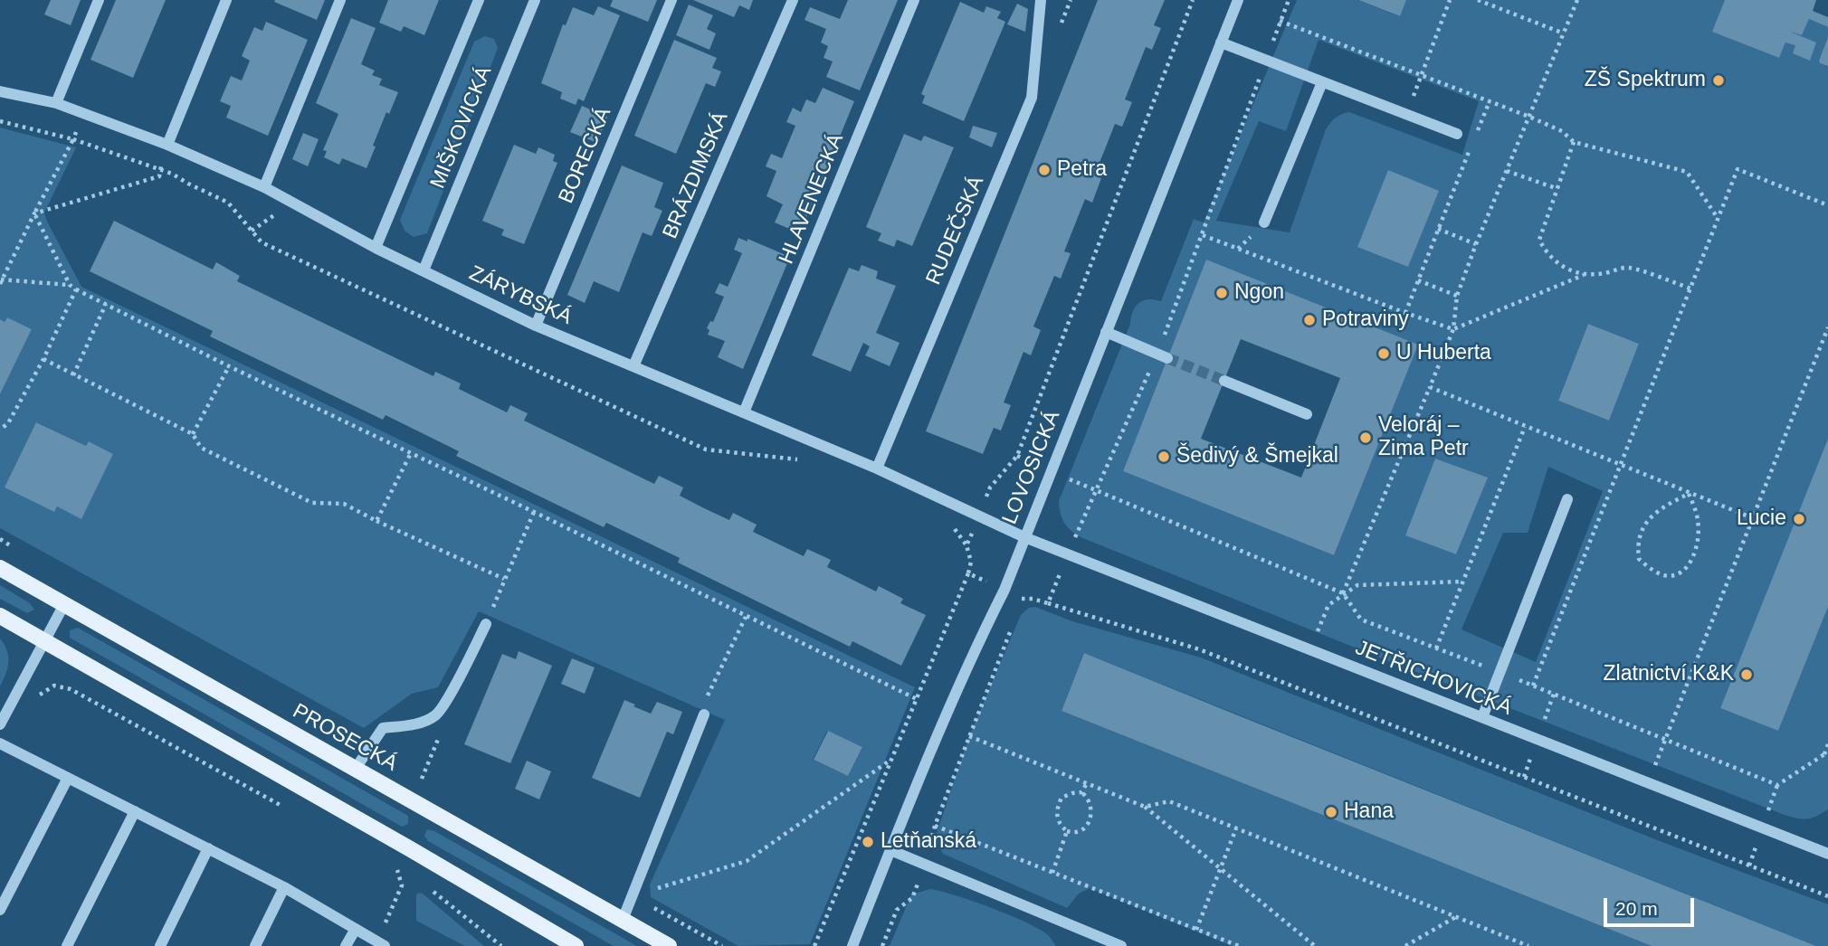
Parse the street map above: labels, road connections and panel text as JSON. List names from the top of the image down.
{
  "streets": {
    "main road": ["PROSECKÁ"],
    "street": [
      "MIŠKOVICKÁ",
      "BORECKÁ",
      "BRÁZDIMSKÁ",
      "HLAVENECKÁ",
      "RUDEČSKÁ",
      "ZÁRYBSKÁ",
      "LOVOSICKÁ",
      "JETŘICHOVICKÁ"
    ]
  },
  "crossings": [
    ["MIŠKOVICKÁ", "ZÁRYBSKÁ"],
    ["BORECKÁ", "ZÁRYBSKÁ"],
    ["BRÁZDIMSKÁ", "ZÁRYBSKÁ"],
    ["HLAVENECKÁ", "ZÁRYBSKÁ"],
    ["RUDEČSKÁ", "ZÁRYBSKÁ"],
    ["ZÁRYBSKÁ", "LOVOSICKÁ"],
    ["ZÁRYBSKÁ", "JETŘICHOVICKÁ"],
    ["LOVOSICKÁ", "JETŘICHOVICKÁ"]
  ],
  "places": [
    "ZŠ Spektrum",
    "Petra",
    "Ngon",
    "Potraviny",
    "U Huberta",
    "Veloráj – Zima Petr",
    "Šedivý & Šmejkal",
    "Lucie",
    "Zlatnictví K&K",
    "Hana",
    "Letňanská"
  ],
  "scale_bar": "20 m"
}
